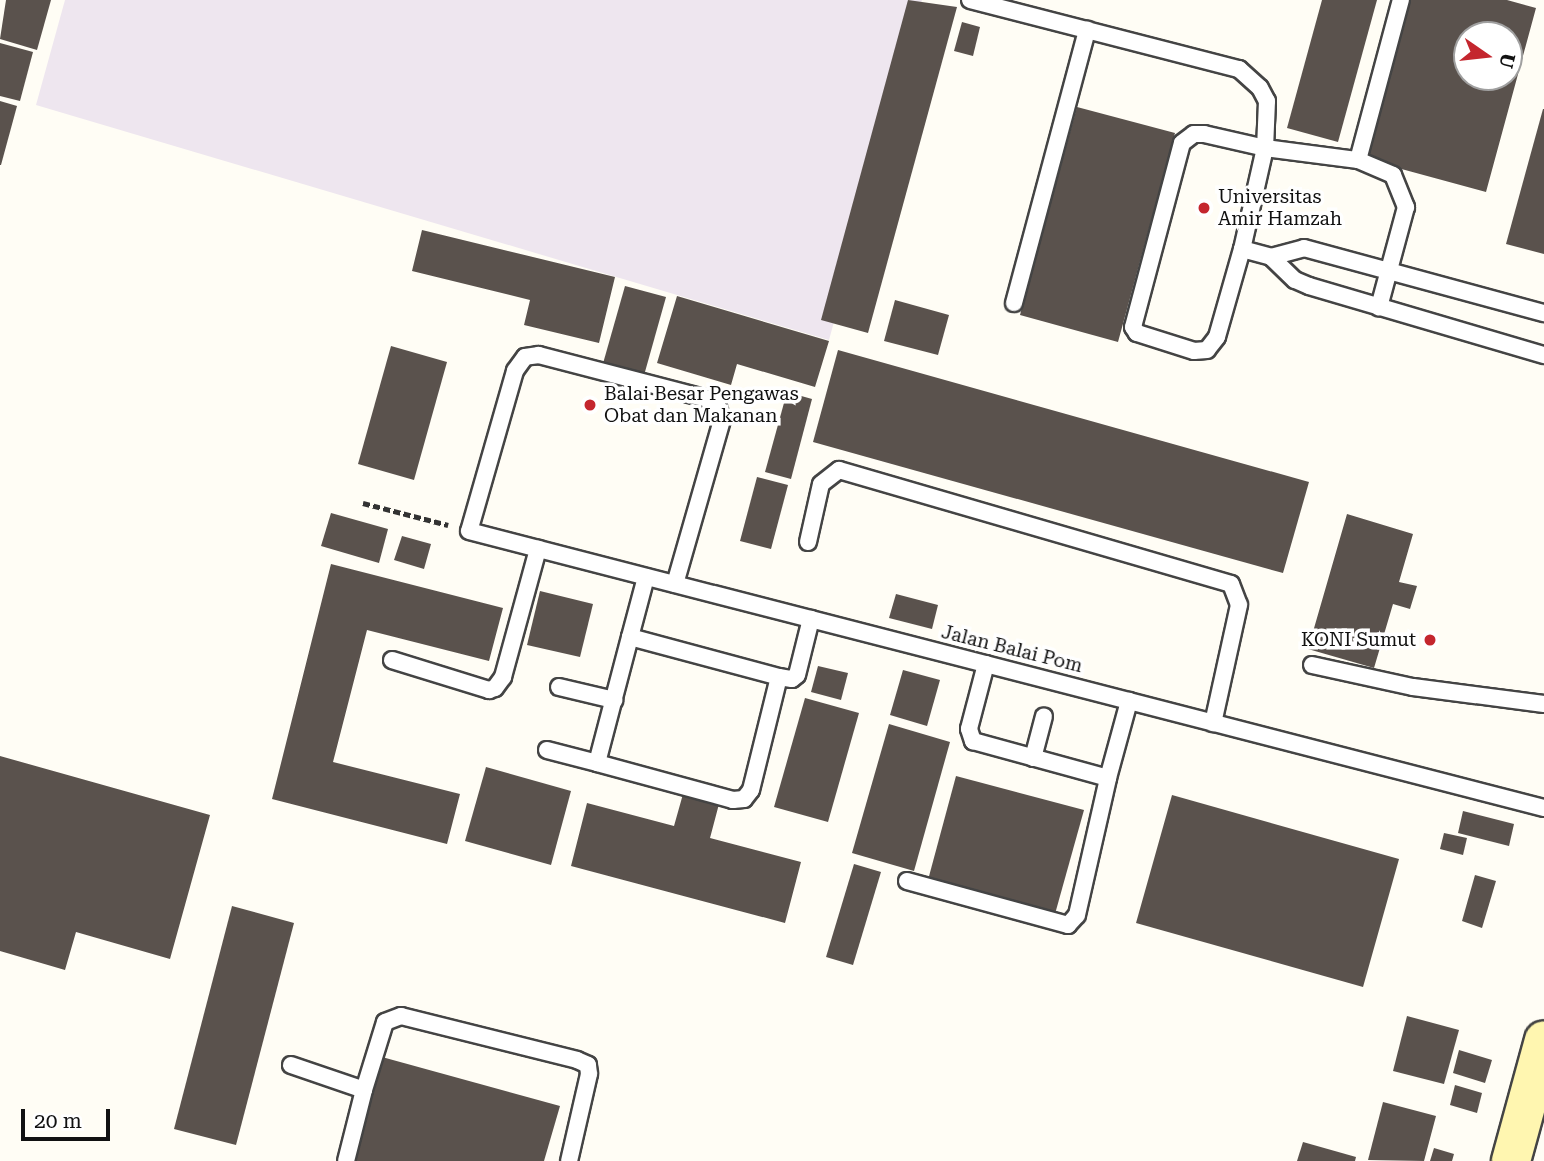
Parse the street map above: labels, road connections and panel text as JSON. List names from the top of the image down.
{
  "streets": {
    "lane": ["Jalan Balai Pom"]
  },
  "places": ["Universitas Amir Hamzah", "Balai Besar Pengawas Obat dan Makanan", "KONI Sumut"],
  "scale_bar": "20 m",
  "north": "right"
}
